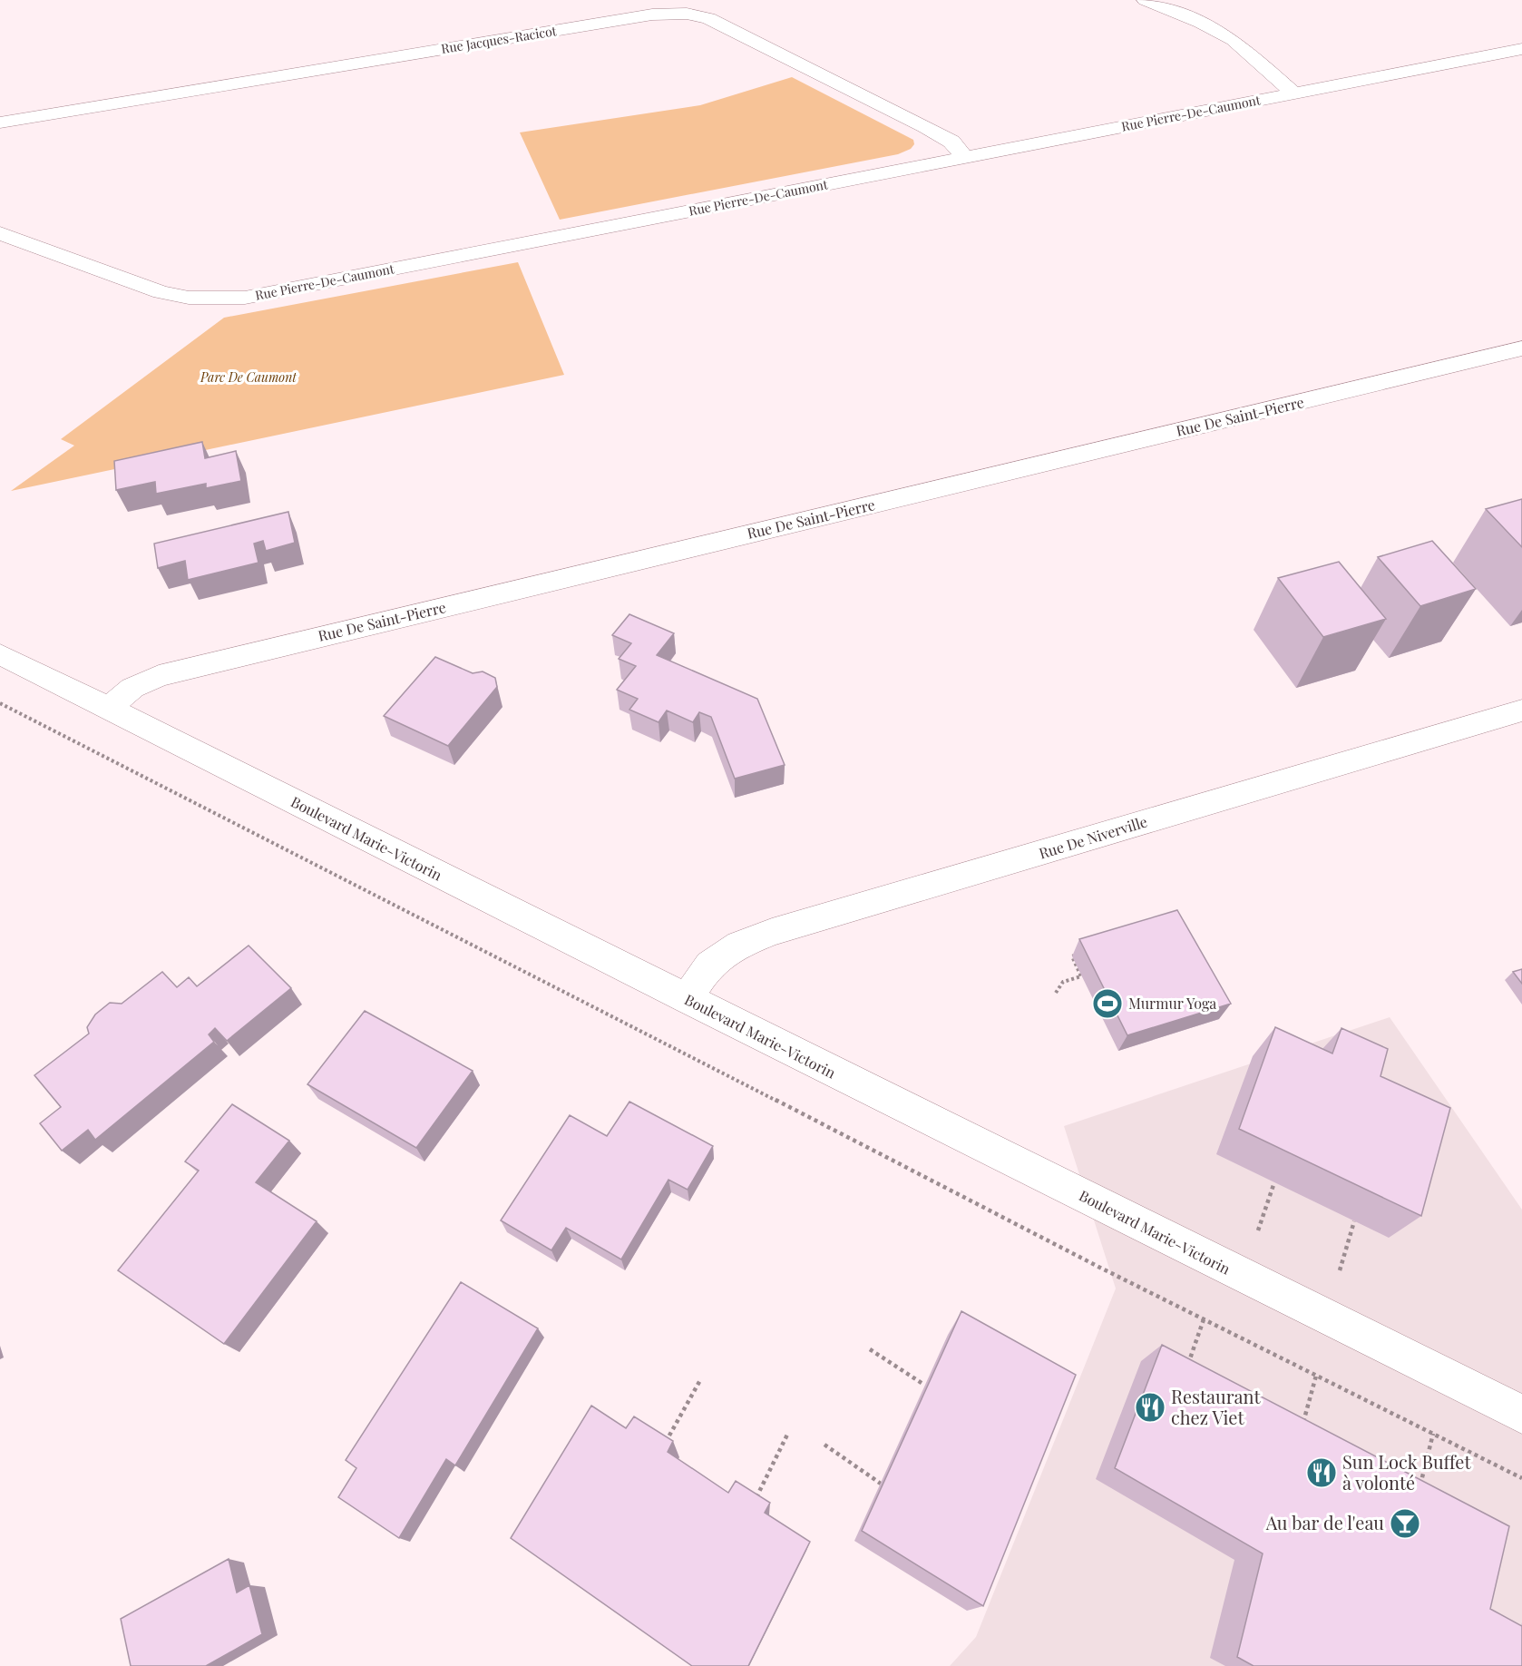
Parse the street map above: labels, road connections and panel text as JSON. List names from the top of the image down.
{
  "streets": {
    "street": [
      "Rue Jacques-Racicot",
      "Rue Pierre-De-Caumont",
      "Rue De Saint-Pierre",
      "Rue De Niverville",
      "Boulevard Marie-Victorin"
    ]
  },
  "crossings": [
    ["Rue Jacques-Racicot", "Rue Pierre-De-Caumont"],
    ["Rue De Saint-Pierre", "Boulevard Marie-Victorin"],
    ["Rue De Niverville", "Boulevard Marie-Victorin"]
  ],
  "parks": ["Parc De Caumont"],
  "places": {
    "sports": ["Murmur Yoga"],
    "restaurant": ["Restaurant chez Viet", "Sun Lock Buffet à volonté"],
    "bar": ["Au bar de l'eau"]
  }
}
